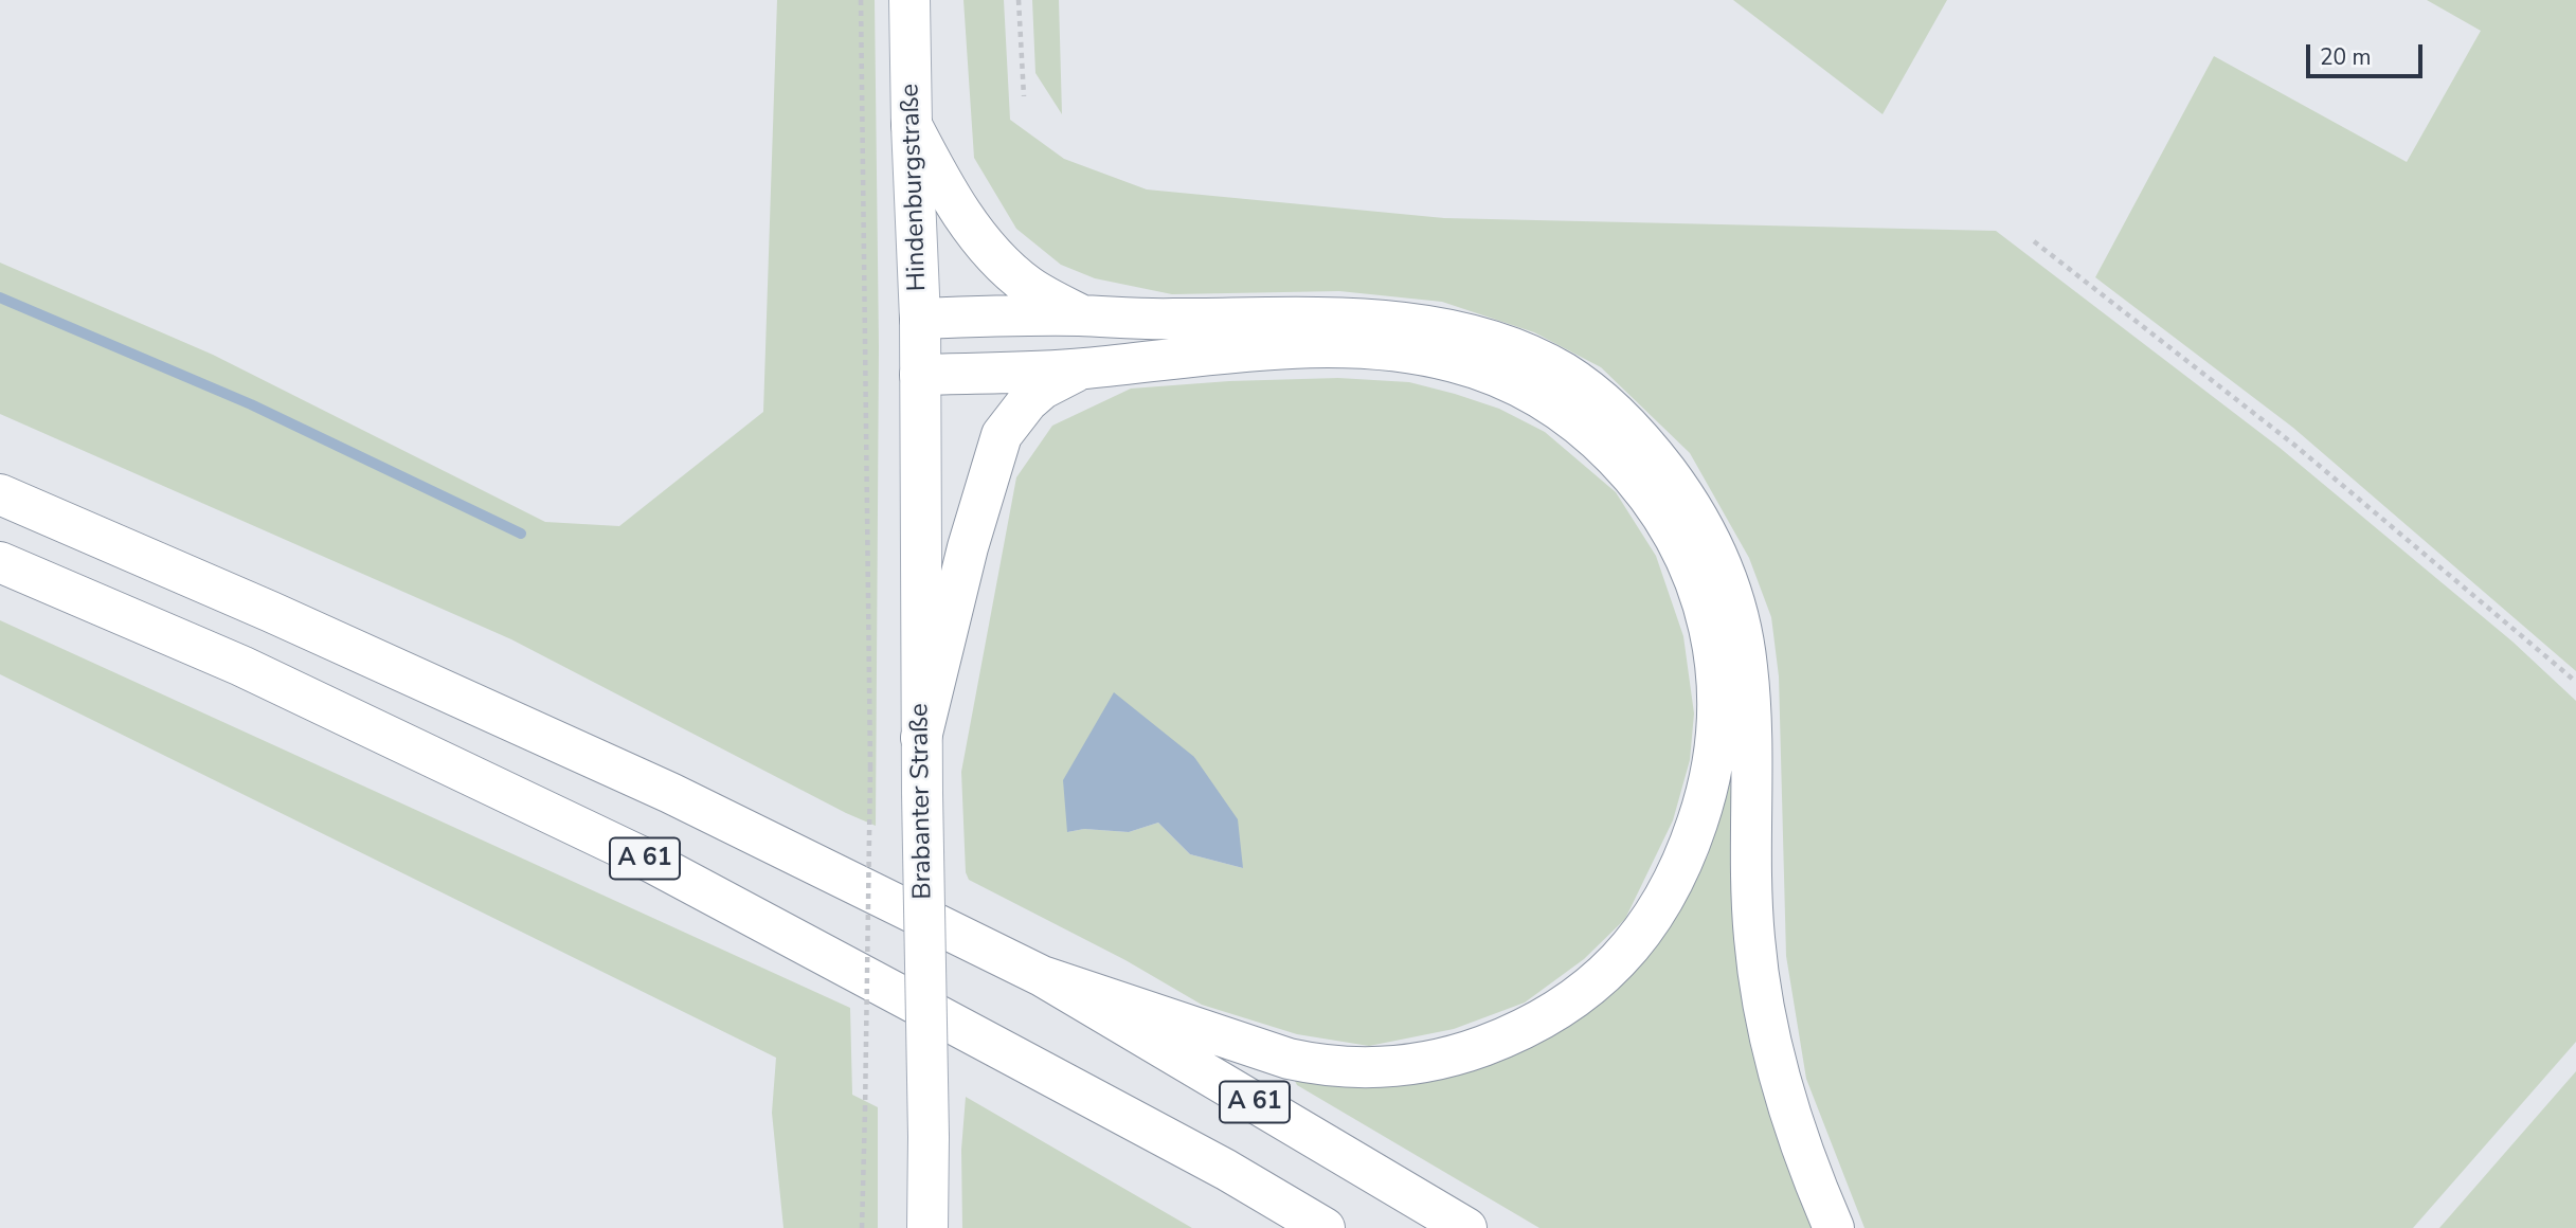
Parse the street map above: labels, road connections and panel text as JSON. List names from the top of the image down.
{
  "streets": {
    "main road": ["Hindenburgstraße", "Brabanter Straße", "A 61"]
  },
  "crossings": [
    ["Hindenburgstraße", "Brabanter Straße"]
  ],
  "scale_bar": "20 m"
}
